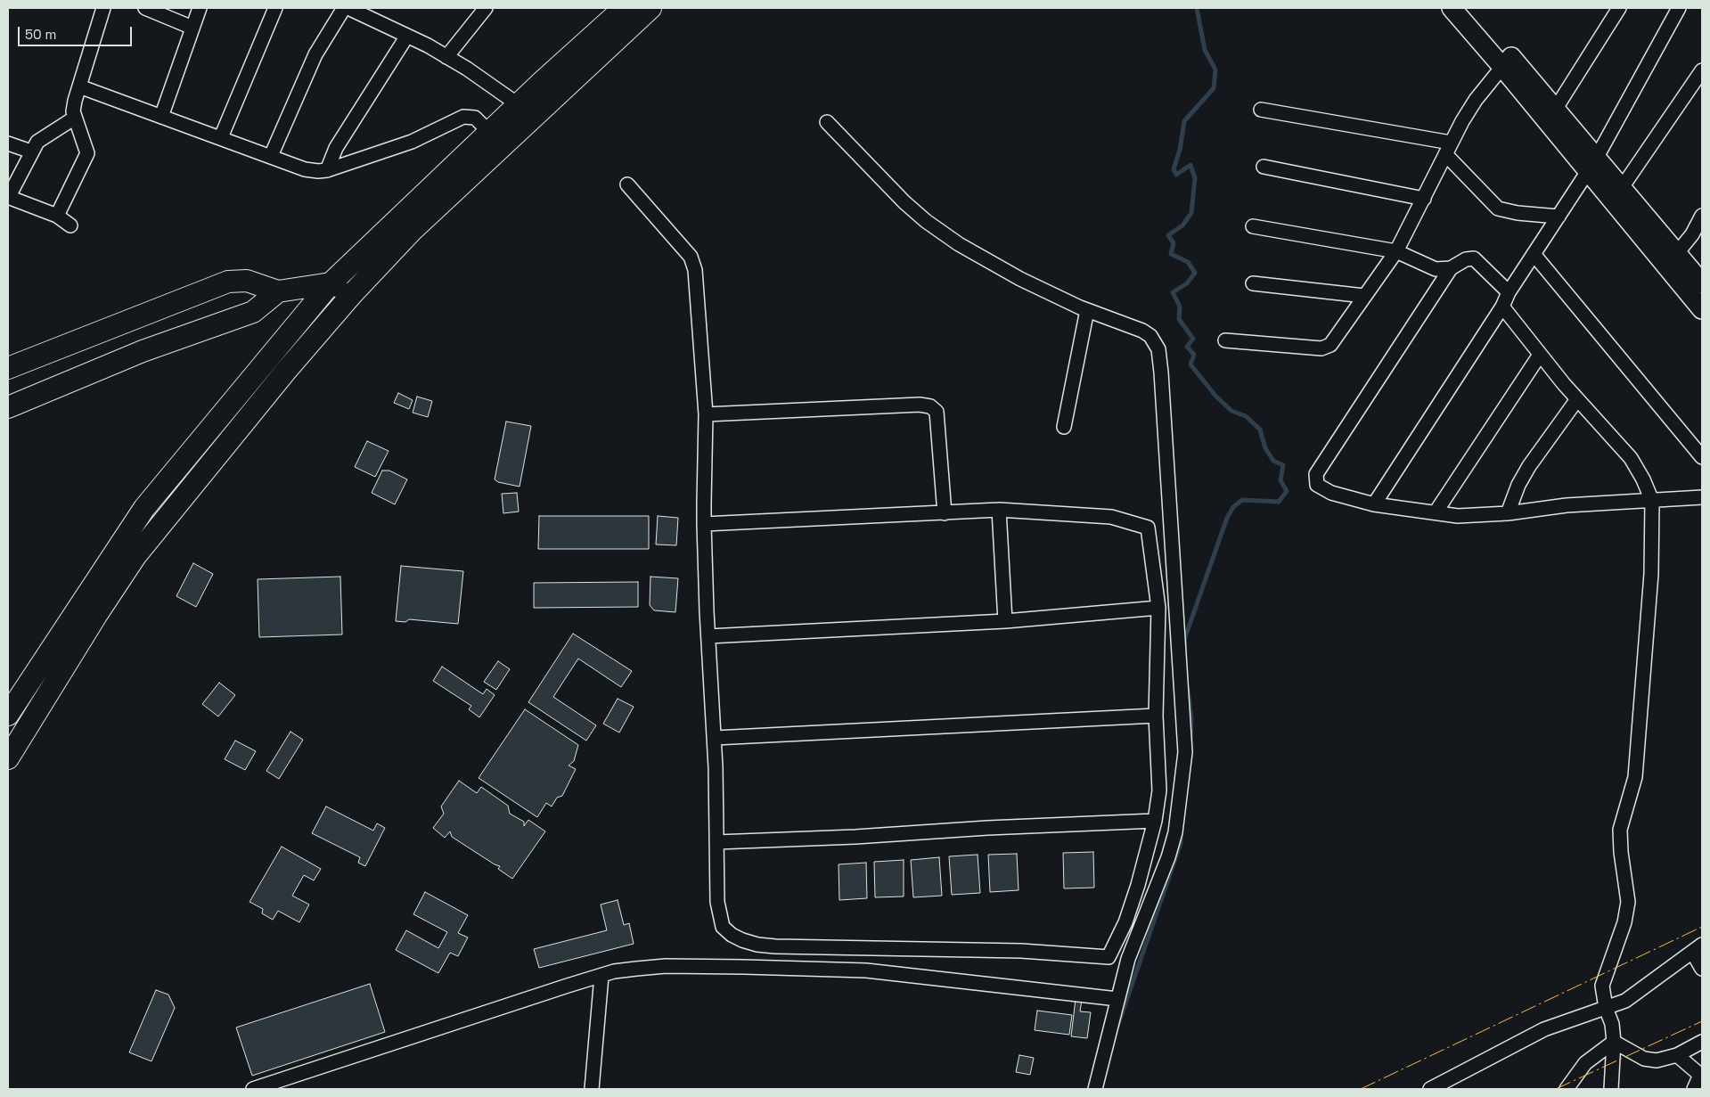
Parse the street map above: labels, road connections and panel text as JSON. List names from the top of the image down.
{
  "scale_bar": "50 m"
}
